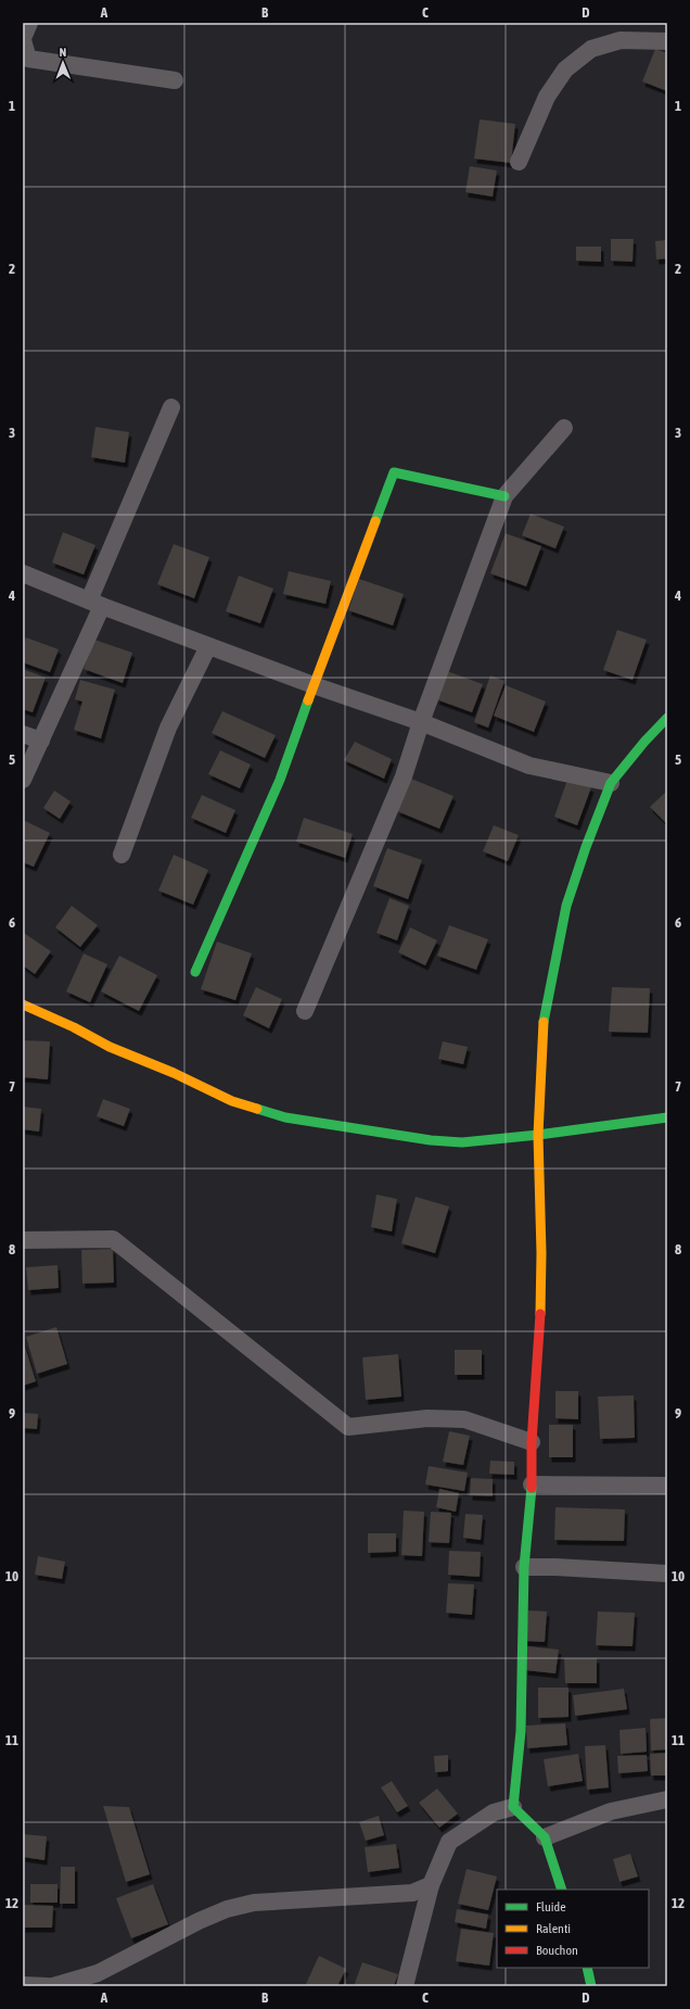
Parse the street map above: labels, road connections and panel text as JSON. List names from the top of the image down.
{
  "legend": ["Fluide", "Ralenti", "Bouchon"],
  "north": "top",
  "grid": {
    "columns": [
      "A",
      "B",
      "C",
      "D"
    ],
    "rows": [
      "1",
      "2",
      "3",
      "4",
      "5",
      "6",
      "7",
      "8",
      "9",
      "10",
      "11",
      "12"
    ]
  }
}
